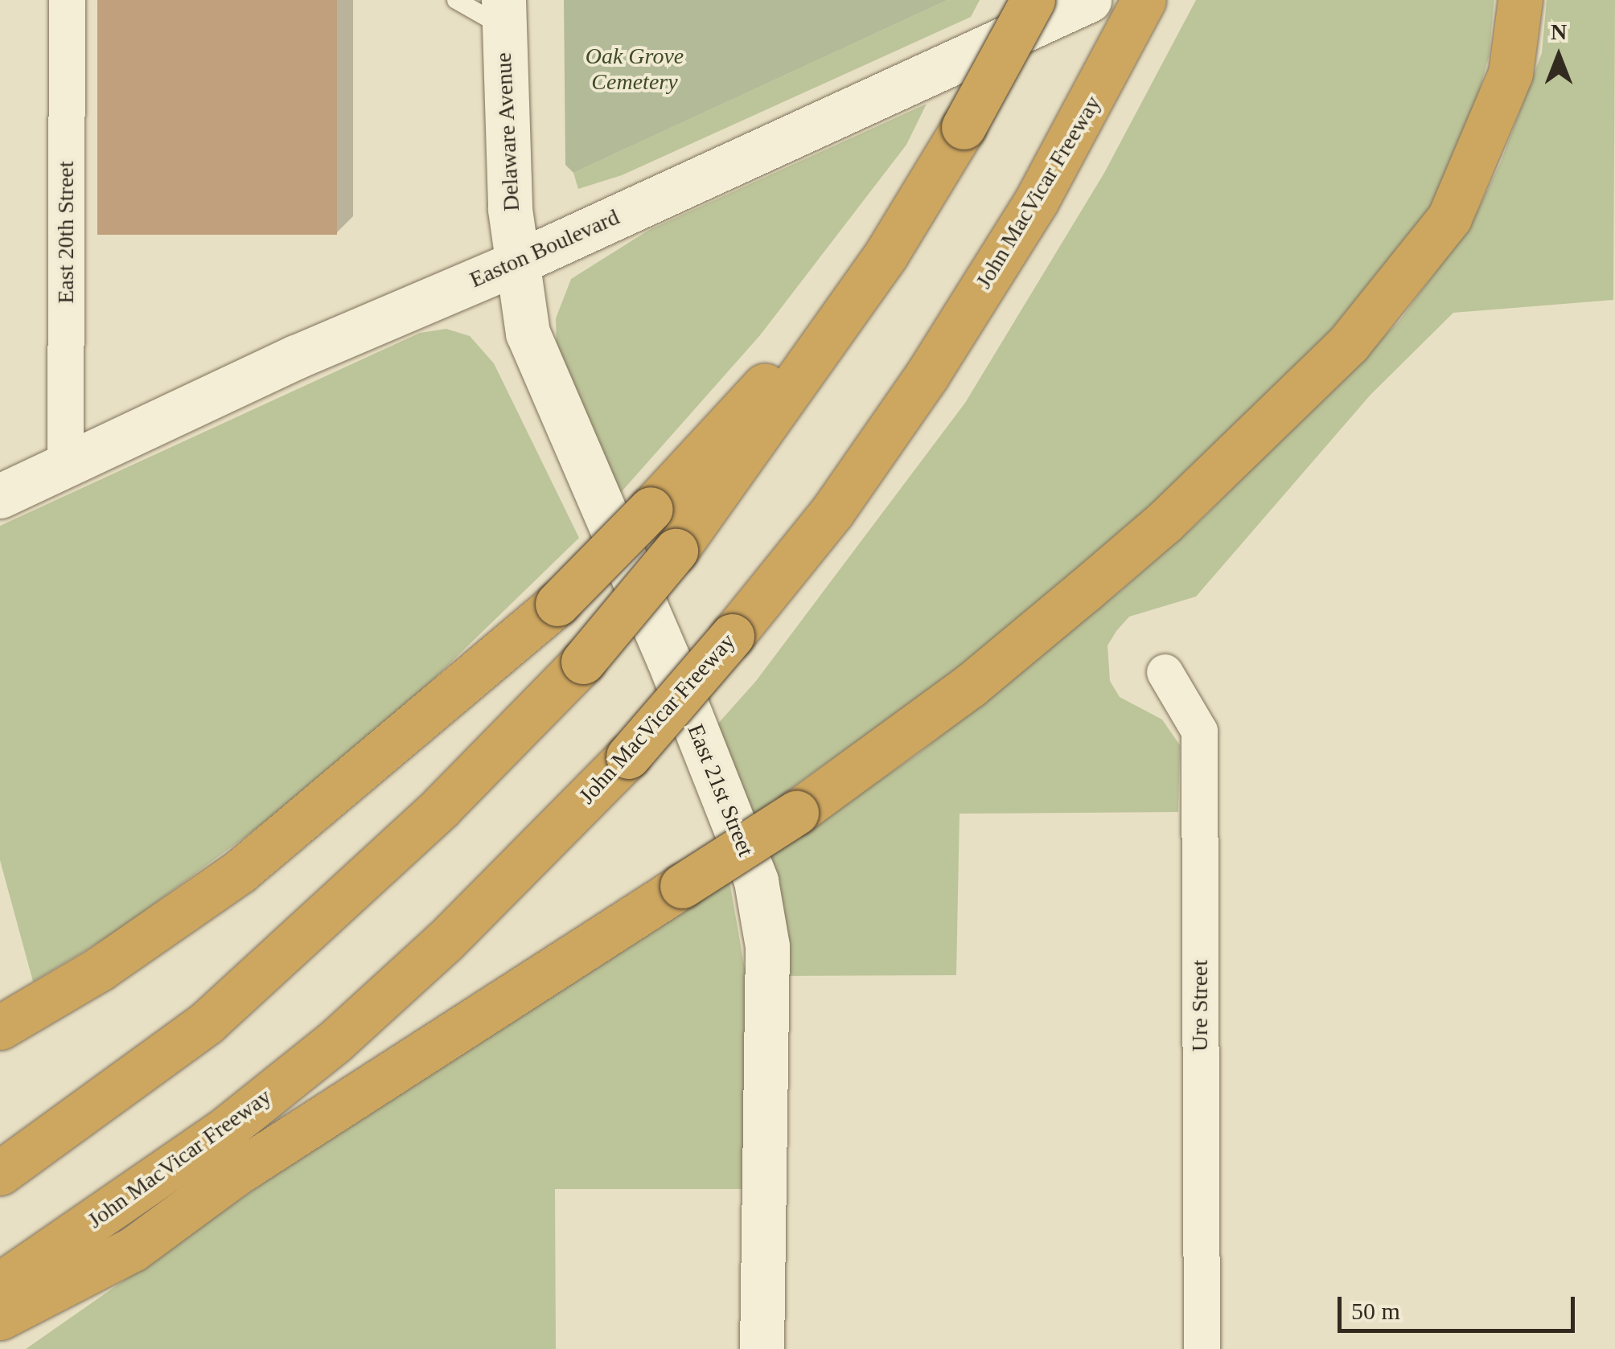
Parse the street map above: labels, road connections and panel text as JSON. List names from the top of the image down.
{
  "streets": {
    "highway": ["John MacVicar Freeway"],
    "main road": ["Delaware Avenue", "Easton Boulevard", "East 21st Street"],
    "street": ["East 20th Street", "Ure Street"]
  },
  "crossings": [
    ["Delaware Avenue", "Easton Boulevard"],
    ["Delaware Avenue", "East 21st Street"],
    ["East 20th Street", "Easton Boulevard"],
    ["Easton Boulevard", "East 21st Street"]
  ],
  "parks": ["Oak Grove Cemetery"],
  "scale_bar": "50 m",
  "north": "top"
}
